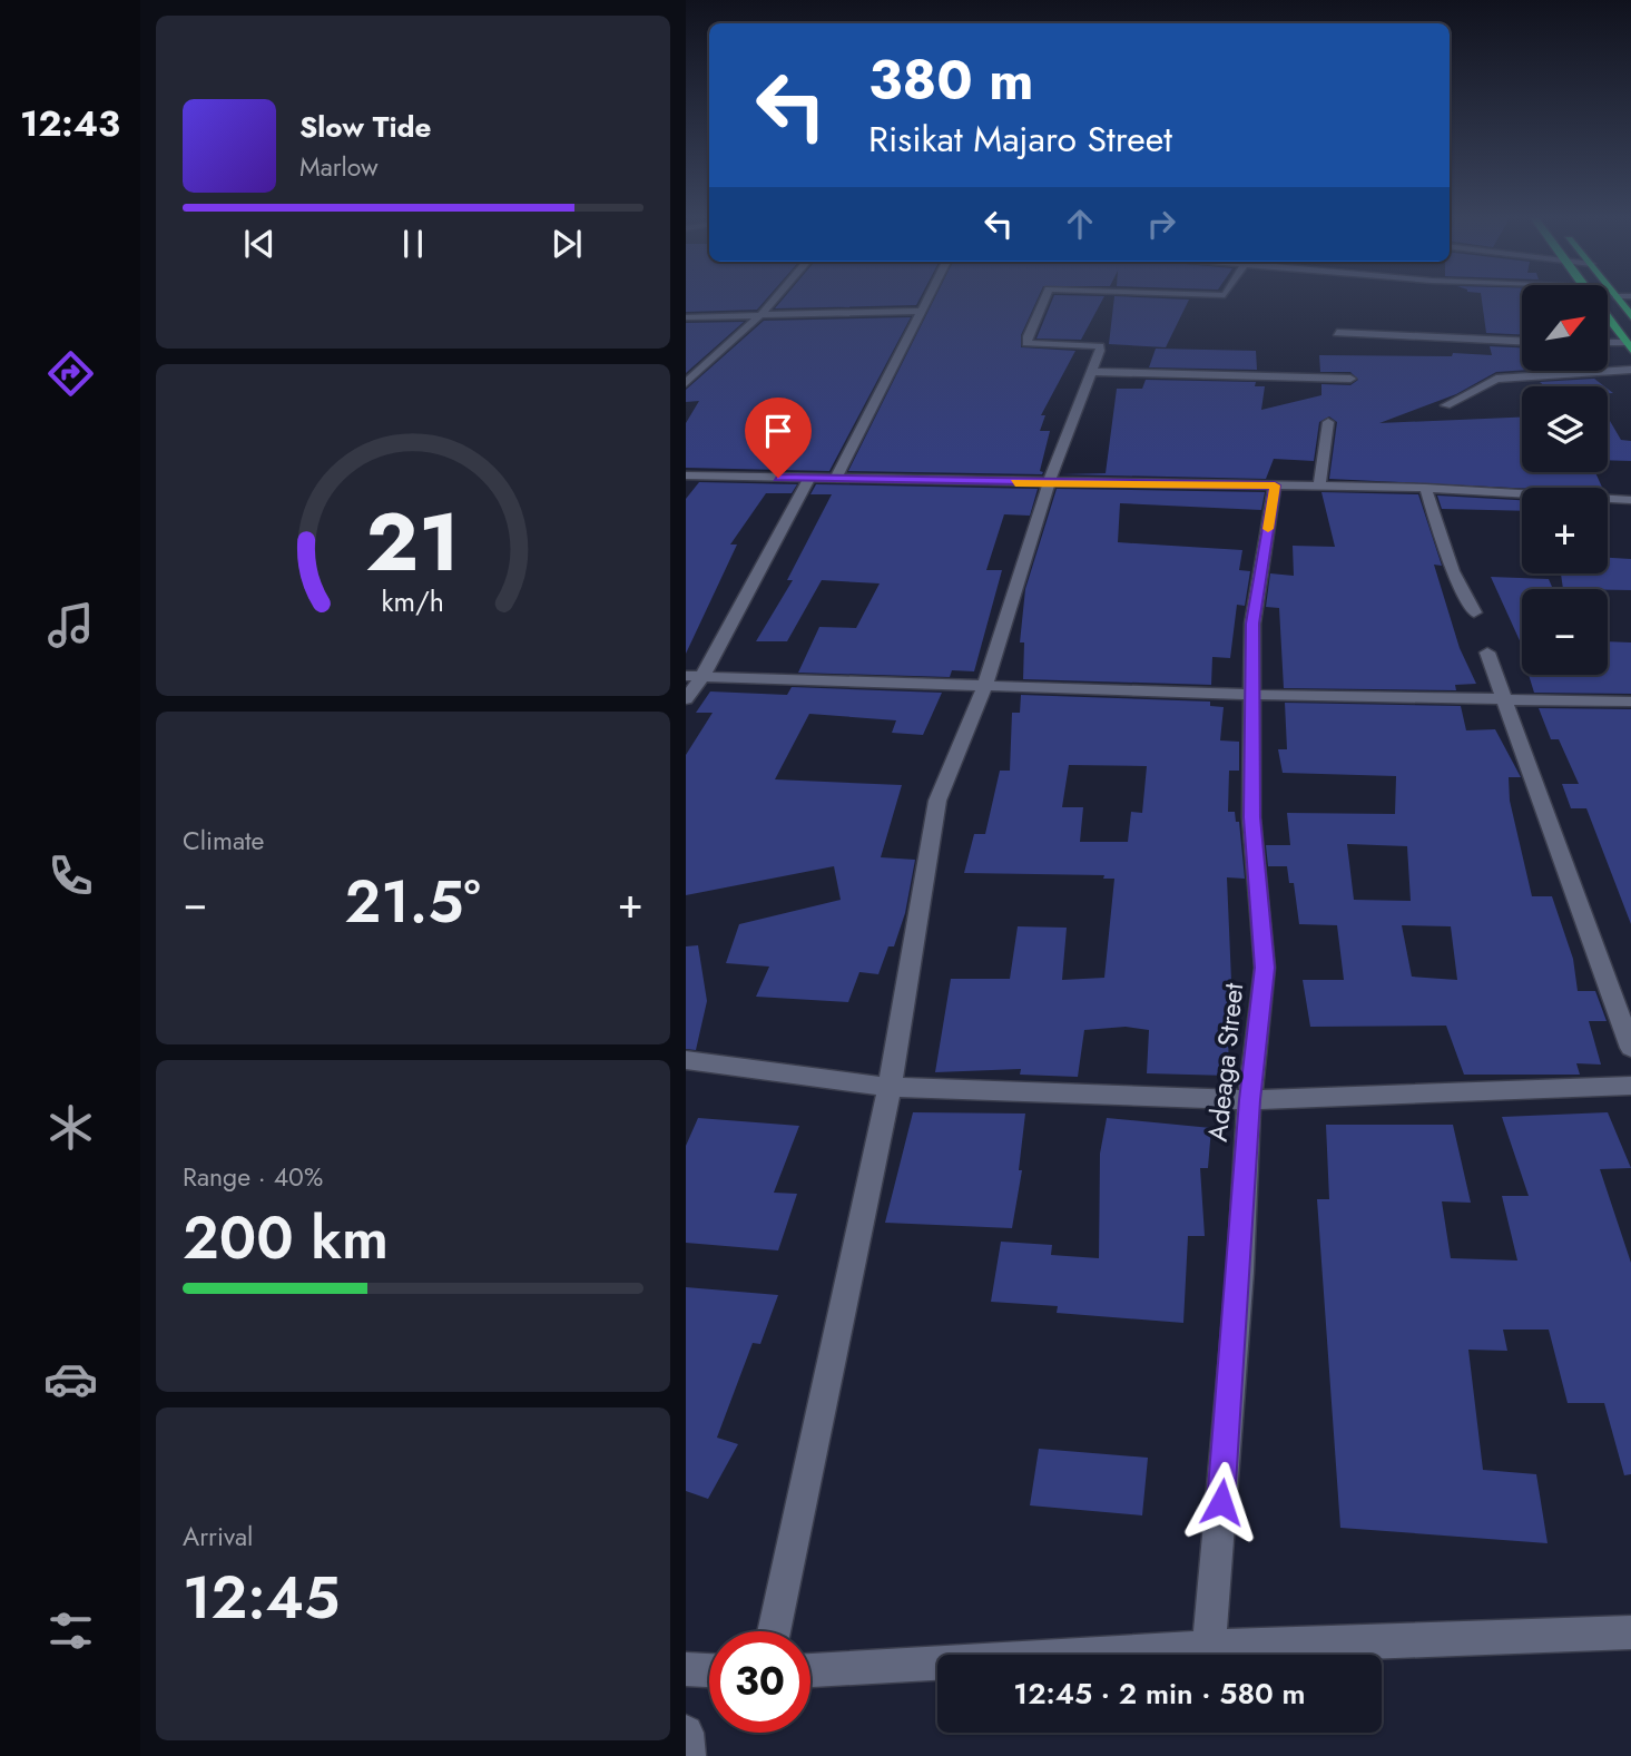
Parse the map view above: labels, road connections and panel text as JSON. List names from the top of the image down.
{
  "streets": {
    "street": ["Adeaga Street"]
  },
  "north": "top right",
  "page": {
    "tabs": "12:43",
    "turn": ["380 m", "Risikat Majaro Street"],
    "song": ["Slow Tide", "Marlow"],
    "map_buttons": ["+", "−"],
    "tile": [
      "Climate",
      ["Range · 40%", "200 km"],
      ["Arrival", "12:45"]
    ],
    "heat": ["−", "21.5°", "+"],
    "limit": "30",
    "trip": "12:45 · 2 min · 580 m",
    "gauge": ["21", "km/h"]
  }
}
